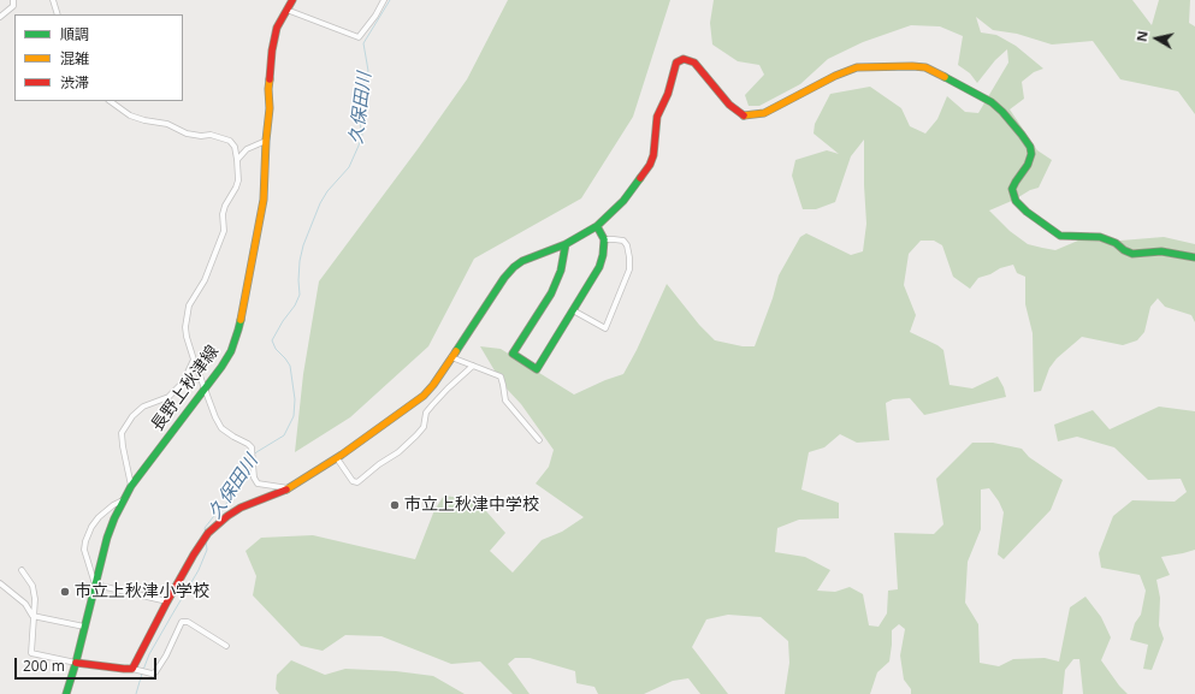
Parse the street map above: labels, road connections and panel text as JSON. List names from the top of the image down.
{
  "streets": {
    "street": ["長野上秋津線"]
  },
  "water": ["久保田川"],
  "places": ["市立上秋津中学校", "市立上秋津小学校"],
  "legend": ["順調", "混雑", "渋滞"],
  "scale_bar": "200 m",
  "north": "left"
}
